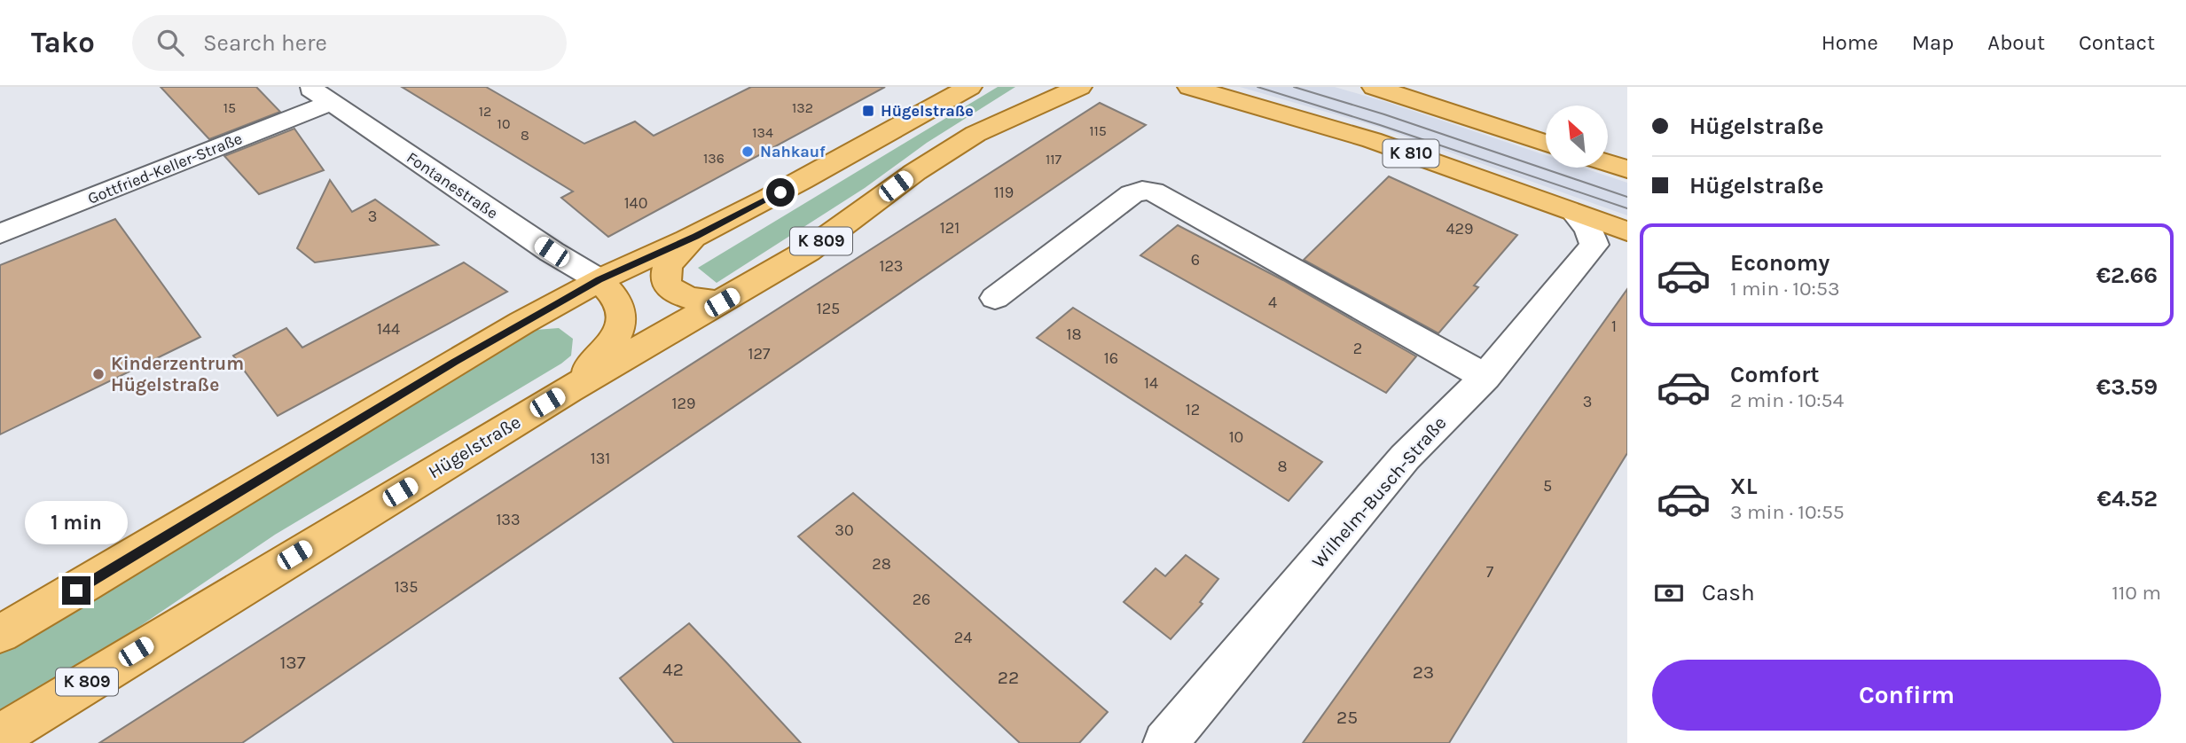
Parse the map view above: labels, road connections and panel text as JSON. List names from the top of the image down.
{
  "streets": {
    "main road": ["K 810", "K 809", "Hügelstraße"],
    "street": ["Gottfried-Keller-Straße", "Fontanestraße", "Wilhelm-Busch-Straße"]
  },
  "crossings": [
    ["K 810", "Wilhelm-Busch-Straße"],
    ["Gottfried-Keller-Straße", "Fontanestraße"]
  ],
  "places": {
    "transit": ["Hügelstraße"],
    "other": ["Nahkauf", "Kinderzentrum Hügelstraße"]
  },
  "house_numbers": [
    "15",
    "132",
    "12",
    "10",
    "115",
    "134",
    "8",
    "136",
    "117",
    "119",
    "140",
    "3",
    "121",
    "429",
    "6",
    "123",
    "4",
    "125",
    "1",
    "144",
    "18",
    "2",
    "127",
    "16",
    "14",
    "3",
    "129",
    "12",
    "10",
    "131",
    "8",
    "5",
    "133",
    "30",
    "28",
    "7",
    "135",
    "26",
    "24",
    "137",
    "42",
    "23",
    "22",
    "25"
  ],
  "north": "top left",
  "page": {
    "header": "Tako",
    "search": "Search here",
    "nav": [
      "Home",
      "Map",
      "About",
      "Contact"
    ],
    "banner": ["Hügelstraße", "Hügelstraße"],
    "list": [
      {
        "name": "Economy",
        "note": "1 min · 10:53",
        "value": "€2.66"
      },
      {
        "name": "Comfort",
        "note": "2 min · 10:54",
        "value": "€3.59"
      },
      {
        "name": "XL",
        "note": "3 min · 10:55",
        "value": "€4.52"
      }
    ],
    "bubble": "1 min",
    "pay": ["Cash", "110 m"],
    "buttons": "Confirm"
  }
}
